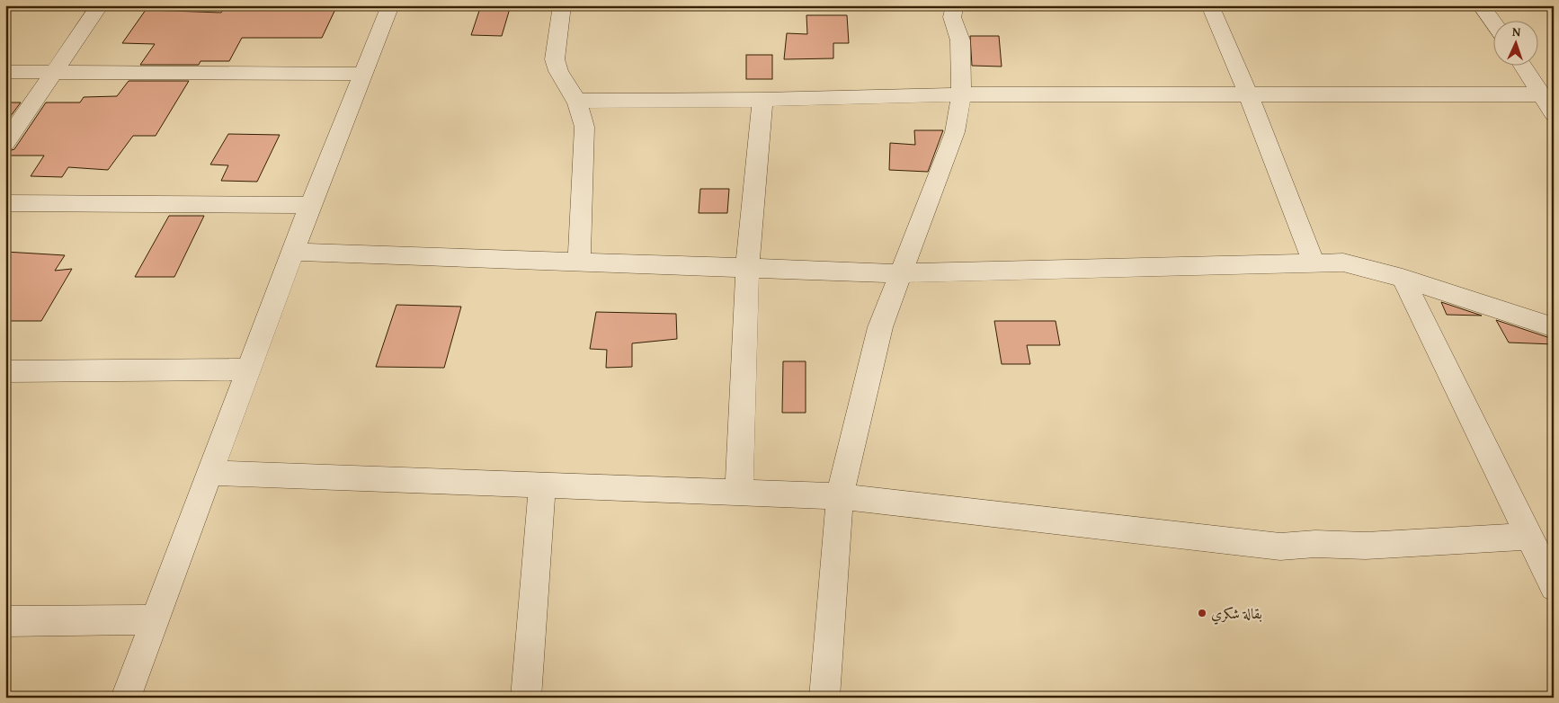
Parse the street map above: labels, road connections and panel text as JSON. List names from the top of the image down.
{
  "places": ["بقالة شكري"],
  "north": "top"
}
